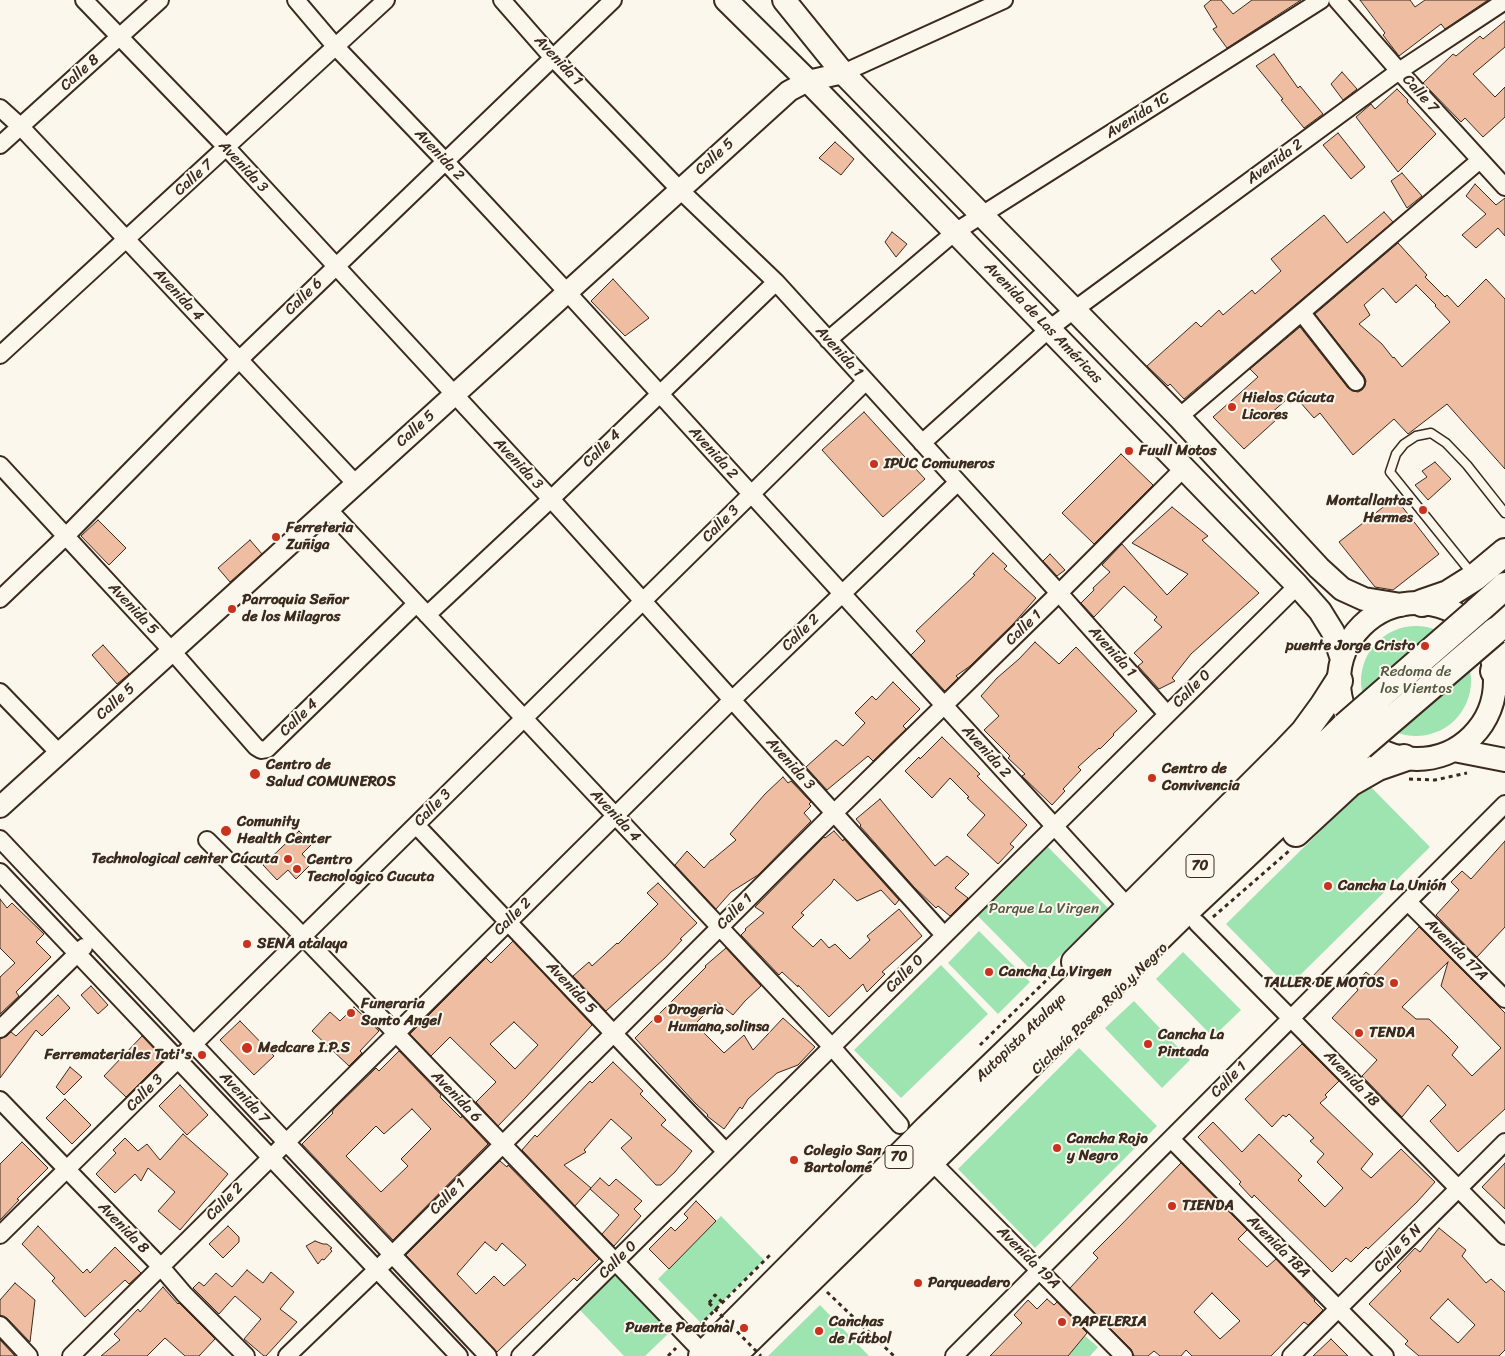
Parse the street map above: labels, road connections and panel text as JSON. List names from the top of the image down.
{
  "streets": {
    "main road": ["Avenida de Las Américas", "70", "Autopista Atalaya"],
    "street": [
      "Avenida 1",
      "Calle 8",
      "Calle 7",
      "Avenida 1C",
      "Avenida 2",
      "Calle 5",
      "Avenida 3",
      "Avenida 4",
      "Calle 6",
      "Calle 4",
      "Calle 3",
      "Avenida 5",
      "Calle 1",
      "Calle 2",
      "Calle 0",
      "Avenida 17A",
      "Avenida 18",
      "Avenida 6",
      "Avenida 7",
      "Avenida 8",
      "Avenida 18A",
      "Calle 5 N",
      "Avenida 19A"
    ]
  },
  "crossings": [
    ["Avenida 1", "Avenida 1C"],
    ["Avenida 1", "Avenida 2"],
    ["Avenida 1", "Calle 5"],
    ["Avenida 1", "Calle 6"],
    ["Avenida 1", "Calle 4"],
    ["Avenida 1", "Calle 3"],
    ["Avenida 1", "Calle 1"],
    ["Avenida 1", "Calle 2"],
    ["Avenida 1", "Calle 0"],
    ["Calle 8", "Avenida 3"],
    ["Calle 8", "Avenida 4"],
    ["Calle 7", "Avenida 2"],
    ["Calle 7", "Avenida 3"],
    ["Calle 7", "Avenida 4"],
    ["Avenida 1C", "Avenida de Las Américas"],
    ["Avenida 2", "Calle 5"],
    ["Avenida 2", "Calle 6"],
    ["Avenida 2", "Avenida de Las Américas"],
    ["Avenida 2", "Calle 4"],
    ["Avenida 2", "Calle 3"],
    ["Avenida 2", "Calle 1"],
    ["Avenida 2", "Calle 2"],
    ["Avenida 2", "Calle 0"],
    ["Calle 5", "Avenida 3"],
    ["Calle 5", "Avenida 4"],
    ["Calle 5", "Avenida de Las Américas"],
    ["Calle 5", "Avenida 5"],
    ["Avenida 3", "Calle 6"],
    ["Avenida 3", "Calle 4"],
    ["Avenida 3", "Calle 3"],
    ["Avenida 3", "Calle 1"],
    ["Avenida 3", "Calle 2"],
    ["Avenida 3", "Calle 0"],
    ["Avenida 4", "Calle 6"],
    ["Avenida 4", "Calle 4"],
    ["Avenida 4", "Calle 3"],
    ["Avenida 4", "Calle 1"],
    ["Avenida 4", "Calle 2"],
    ["Avenida 4", "Calle 0"],
    ["Calle 6", "Avenida 5"],
    ["Avenida de Las Américas", "Calle 1"],
    ["Calle 4", "Avenida 5"],
    ["Calle 3", "Avenida 5"],
    ["Calle 3", "Avenida 6"],
    ["Calle 3", "Avenida 7"],
    ["Calle 3", "Avenida 8"],
    ["Avenida 5", "Calle 1"],
    ["Avenida 5", "Calle 2"],
    ["Avenida 5", "Calle 0"],
    ["Calle 1", "Avenida 17A"],
    ["Calle 1", "Avenida 18"],
    ["Calle 1", "Avenida 6"],
    ["Calle 1", "Avenida 7"],
    ["Calle 1", "Avenida 18A"],
    ["Calle 1", "Avenida 19A"],
    ["Calle 2", "Avenida 6"],
    ["Calle 2", "Avenida 7"],
    ["Calle 2", "Avenida 8"],
    ["Calle 0", "Avenida 6"],
    ["Autopista Atalaya", "Avenida 6"],
    ["Autopista Atalaya", "Avenida 19A"],
    ["Avenida 18", "Calle 5 N"],
    ["Avenida 18A", "Calle 5 N"]
  ],
  "parks": ["Redoma de los Vientos", "Parque La Virgen"],
  "places": [
    "Hielos Cúcuta Licores",
    "Fuull Motos",
    "IPUC Comuneros",
    "Montallantas Hermes",
    "Ferreteria Zuñiga",
    "Parroquia Señor de los Milagros",
    "puente Jorge Cristo",
    "Centro de Salud COMUNEROS",
    "Centro de Convivencia",
    "Comunity Health Center",
    "Technological center Cúcuta",
    "Centro Tecnologico Cucuta",
    "Cancha La Unión",
    "SENA atalaya",
    "Cancha La Virgen",
    "TALLER DE MOTOS",
    "Funeraria Santo Angel",
    "Drogeria Humana,solinsa",
    "TENDA",
    "Cancha La Pintada",
    "Medcare I.P.S",
    "Ferremateriales Tati's",
    "Cancha Rojo y Negro",
    "Colegio San Bartolomé",
    "TIENDA",
    "Parqueadero",
    "PAPELERIA",
    "Puente Peatonal",
    "Canchas de Fútbol"
  ]
}
